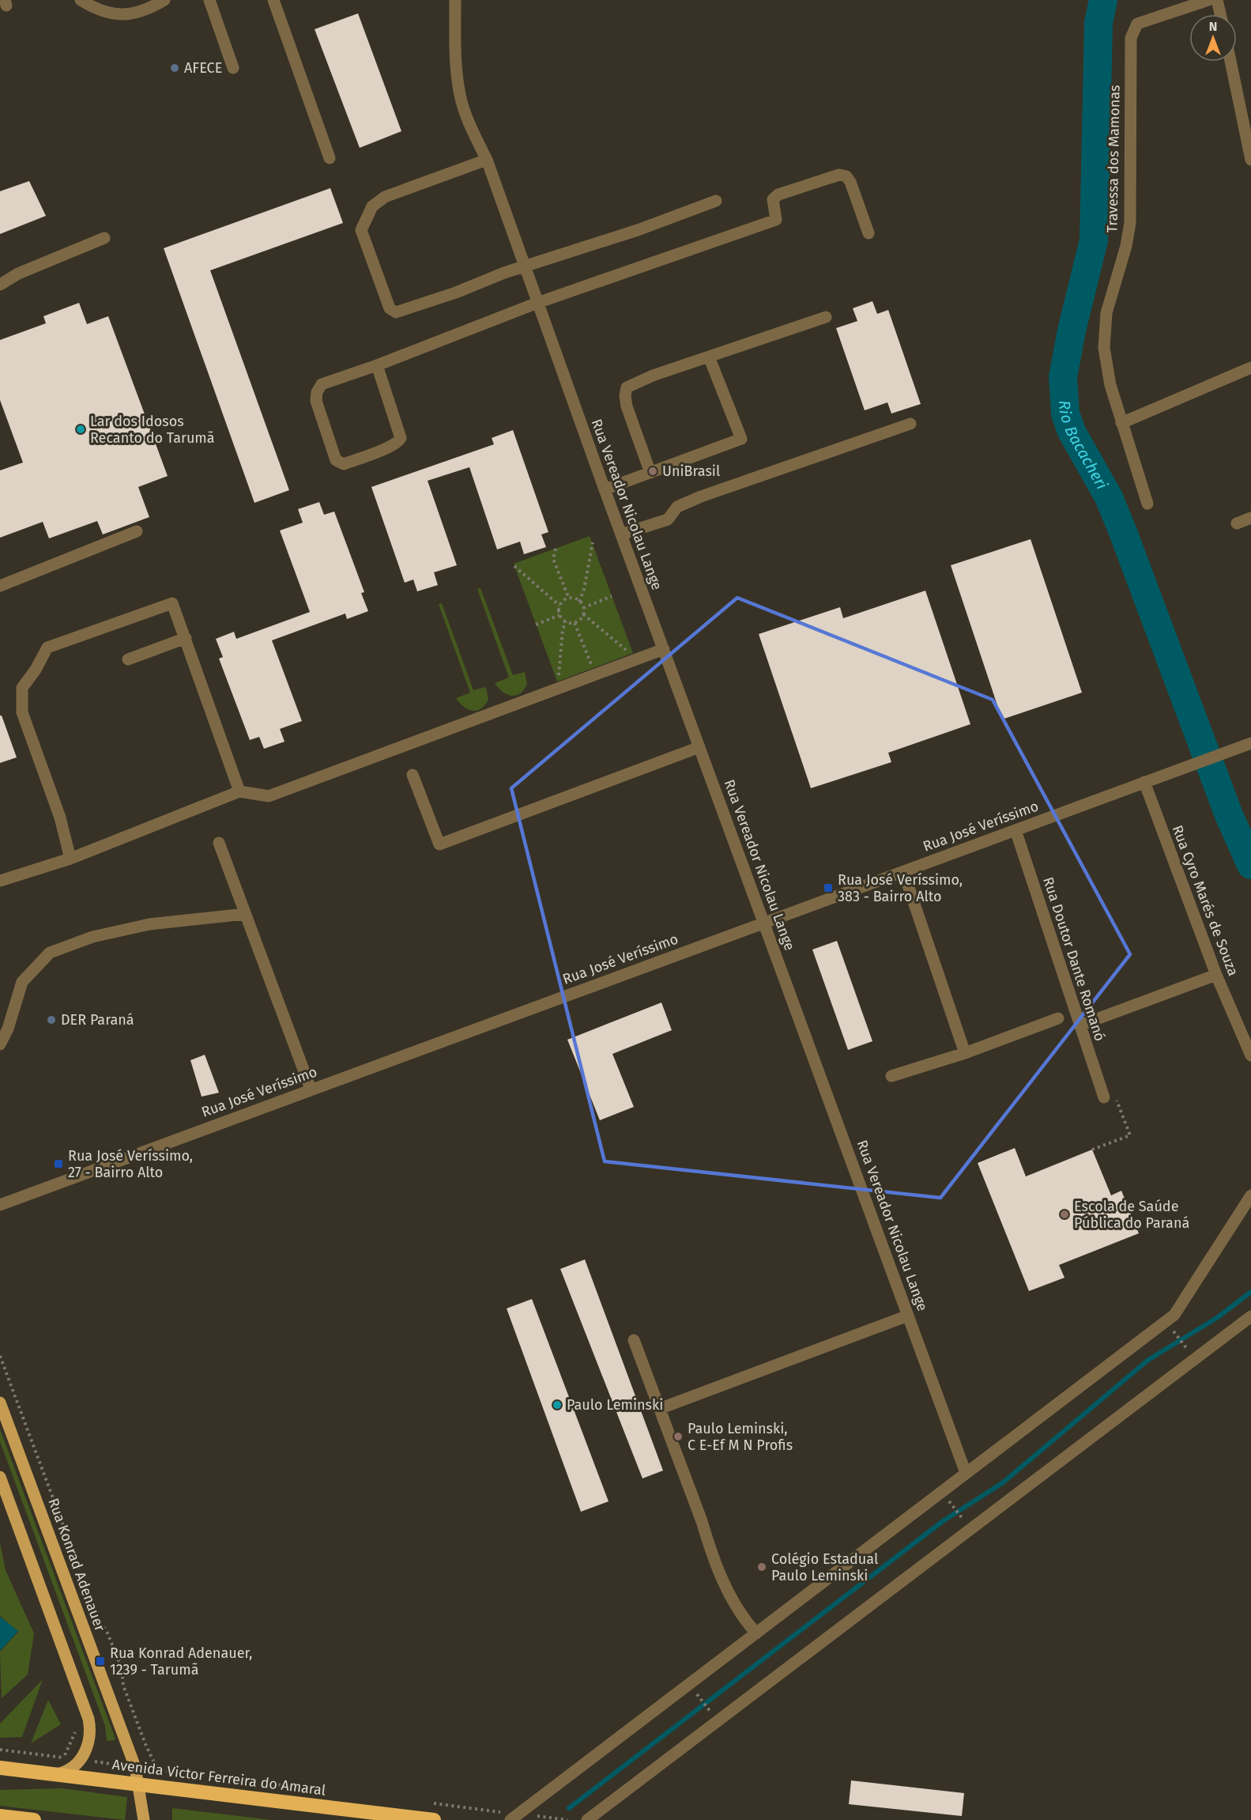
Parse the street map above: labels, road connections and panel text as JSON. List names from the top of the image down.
{
  "streets": {
    "highway": ["Avenida Victor Ferreira do Amaral"],
    "main road": ["Rua Konrad Adenauer"],
    "street": [
      "Travessa dos Mamonas",
      "Rua Vereador Nicolau Lange",
      "Rua José Veríssimo",
      "Rua Cyro Marés de Souza",
      "Rua Doutor Dante Romanó"
    ]
  },
  "crossings": [
    ["Rua Vereador Nicolau Lange", "Rua José Veríssimo"],
    ["Rua José Veríssimo", "Rua Cyro Marés de Souza"],
    ["Rua José Veríssimo", "Rua Doutor Dante Romanó"],
    ["Rua Konrad Adenauer", "Avenida Victor Ferreira do Amaral"]
  ],
  "water": ["Rio Bacacheri"],
  "places": {
    "other": [
      "AFECE",
      "Lar dos Idosos Recanto do Tarumã",
      "UniBrasil",
      "DER Paraná",
      "Escola de Saúde Pública do Paraná",
      "Paulo Leminski",
      "Paulo Leminski, C E-Ef M N Profis",
      "Colégio Estadual Paulo Leminski"
    ],
    "transit": ["Rua José Veríssimo, 383 - Bairro Alto", "Rua José Veríssimo, 27 - Bairro Alto", "Rua Konrad Adenauer, 1239 - Tarumã"]
  },
  "north": "top"
}
